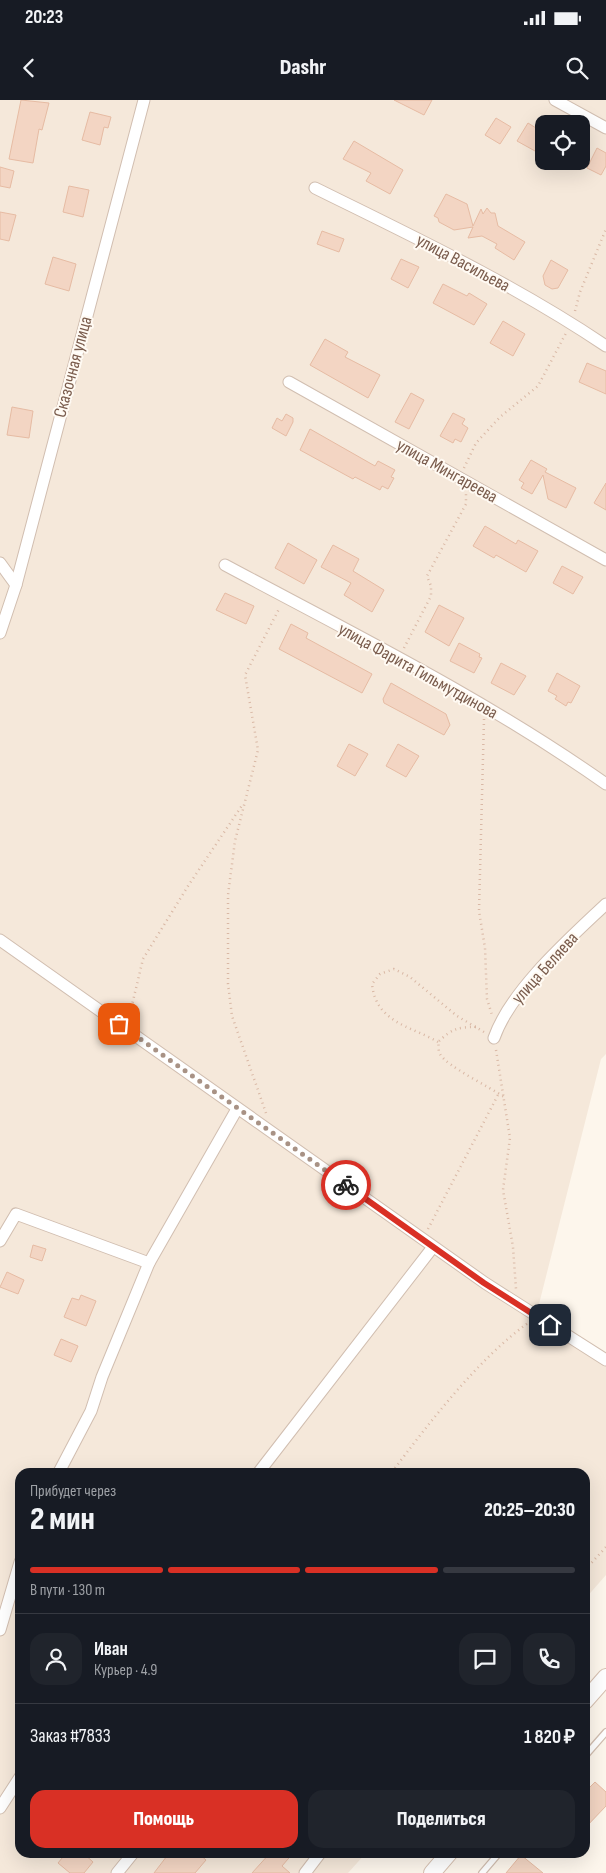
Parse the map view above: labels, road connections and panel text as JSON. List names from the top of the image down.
{
  "streets": {
    "street": [
      "улица Васильева",
      "Сказочная улица",
      "улица Мингареева",
      "улица Фарита Гильмутдинова",
      "улица Беляева"
    ]
  },
  "page": {
    "status": "20:23",
    "header": "Dashr",
    "heading": ["2 мин", "Прибудет через", "20:25–20:30"],
    "panel": [
      "Иван",
      "Курьер · 4.9",
      "Заказ #7833",
      "1 820 ₽"
    ],
    "bar": "В пути · 130 m",
    "buttons": ["Помощь", "Поделиться"]
  }
}
